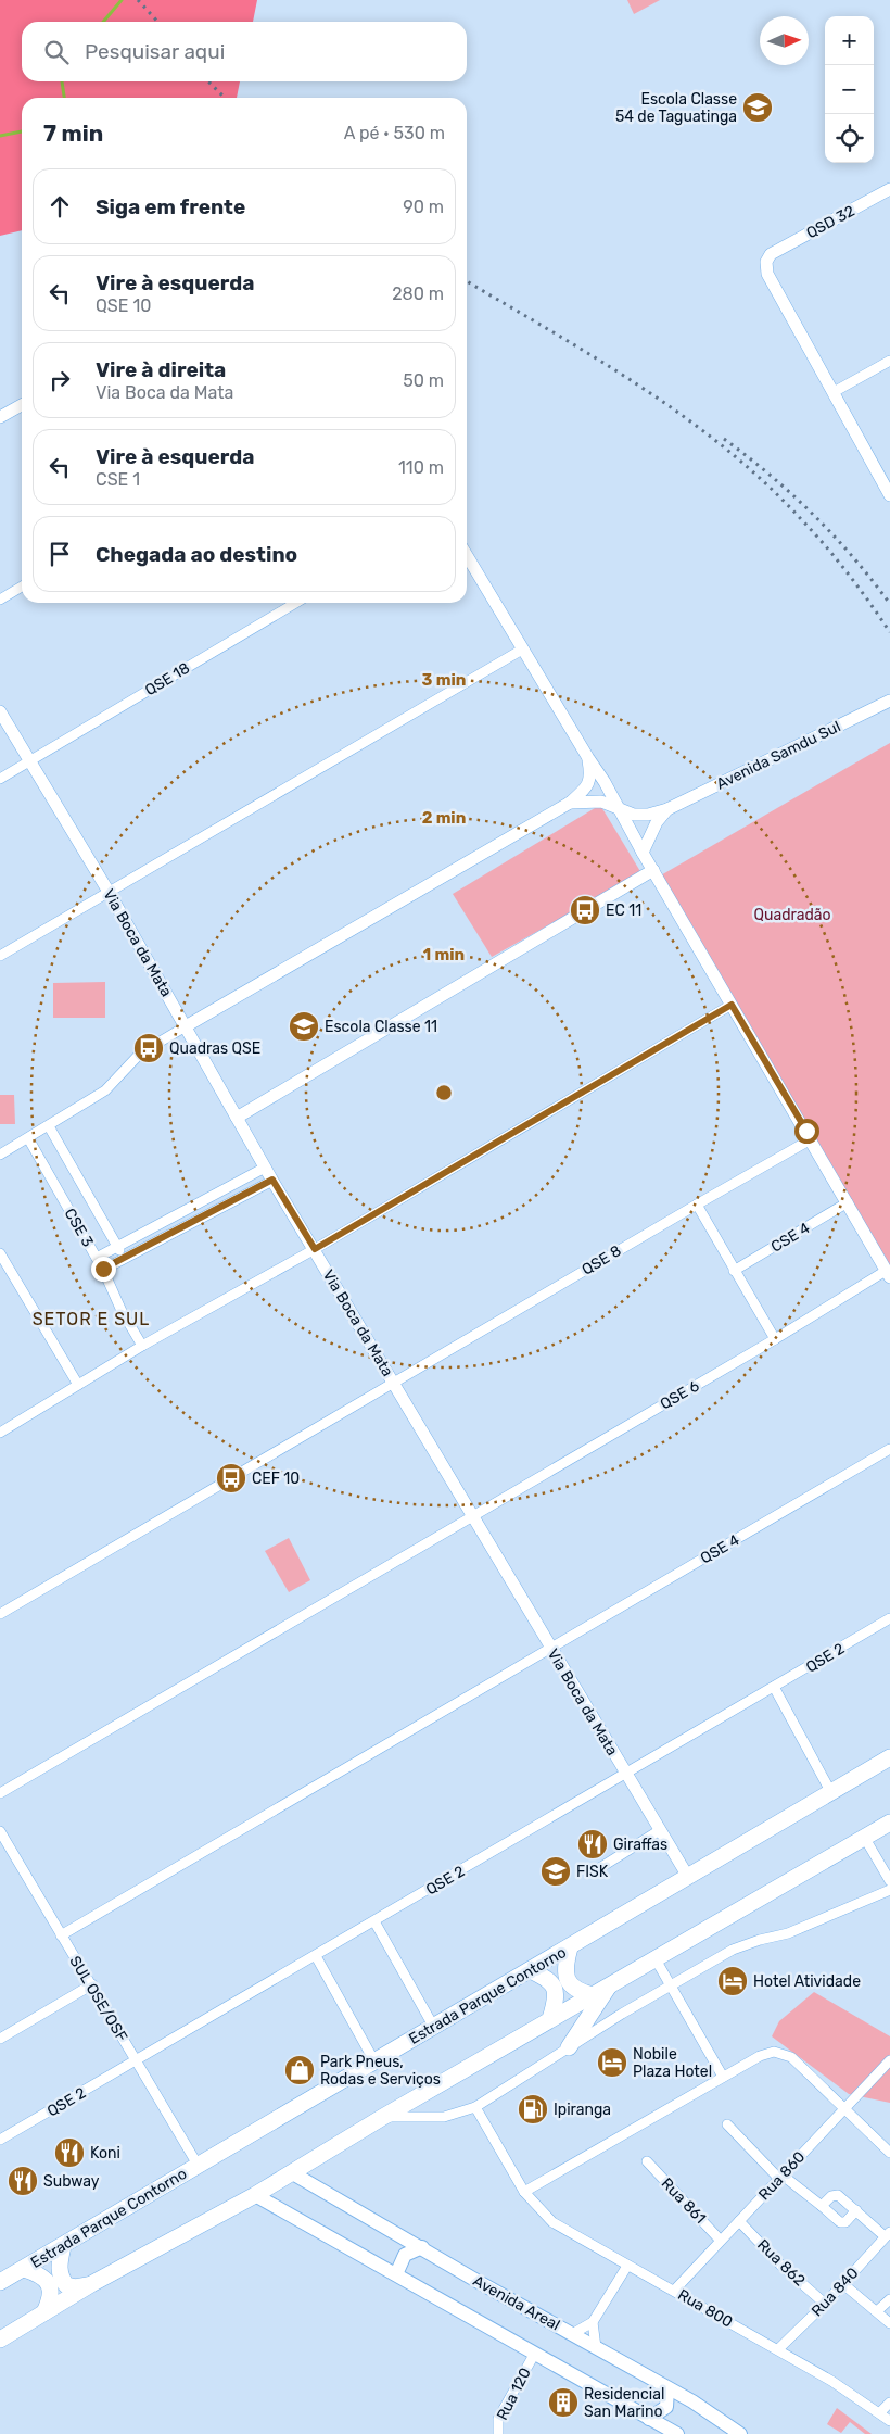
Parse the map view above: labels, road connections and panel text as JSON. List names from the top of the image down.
{
  "streets": {
    "highway": ["Estrada Parque Contorno"],
    "main road": ["Avenida Areal"],
    "street": [
      "QSD 32",
      "QSE 18",
      "Avenida Samdu Sul",
      "Via Boca da Mata",
      "CSE 3",
      "CSE 4",
      "QSE 8",
      "QSE 6",
      "QSE 4",
      "QSE 2",
      "SUL OSE/OSF",
      "Rua 860",
      "Rua 861",
      "Rua 862",
      "Rua 840",
      "Rua 800",
      "Rua 120"
    ]
  },
  "crossings": [
    ["QSE 18", "Via Boca da Mata"],
    ["Via Boca da Mata", "QSE 8"],
    ["Via Boca da Mata", "QSE 6"],
    ["Via Boca da Mata", "QSE 4"],
    ["Via Boca da Mata", "QSE 2"],
    ["Via Boca da Mata", "Estrada Parque Contorno"],
    ["QSE 4", "SUL OSE/OSF"],
    ["QSE 2", "SUL OSE/OSF"],
    ["Estrada Parque Contorno", "SUL OSE/OSF"],
    ["Rua 860", "Rua 861"],
    ["Rua 860", "Rua 862"],
    ["Rua 860", "Rua 800"],
    ["Rua 862", "Rua 840"],
    ["Rua 840", "Rua 800"]
  ],
  "districts": ["SETOR E SUL"],
  "parks": ["Quadradão"],
  "places": {
    "school or university": ["Escola Classe 54 de Taguatinga", "Escola Classe 11", "FISK"],
    "bus stop": ["EC 11", "Quadras QSE", "CEF 10"],
    "restaurant": ["Giraffas", "Koni", "Subway"],
    "hotel": ["Hotel Atividade", "Nobile Plaza Hotel"],
    "shop": ["Park Pneus, Rodas e Serviços"],
    "fuel station": ["Ipiranga"],
    "building": ["Residencial San Marino"]
  },
  "north": "right",
  "page": {
    "map_buttons": ["+", "−"],
    "search": "Pesquisar aqui",
    "heading": ["7 min", "A pé · 530 m"],
    "list": [
      ["Siga em frente", "90 m"],
      ["Vire à esquerda", "QSE 10", "280 m"],
      ["Vire à direita", "Via Boca da Mata", "50 m"],
      ["Vire à esquerda", "CSE 1", "110 m"],
      "Chegada ao destino"
    ]
  },
  "rings": ["3 min", "2 min", "1 min"]
}
